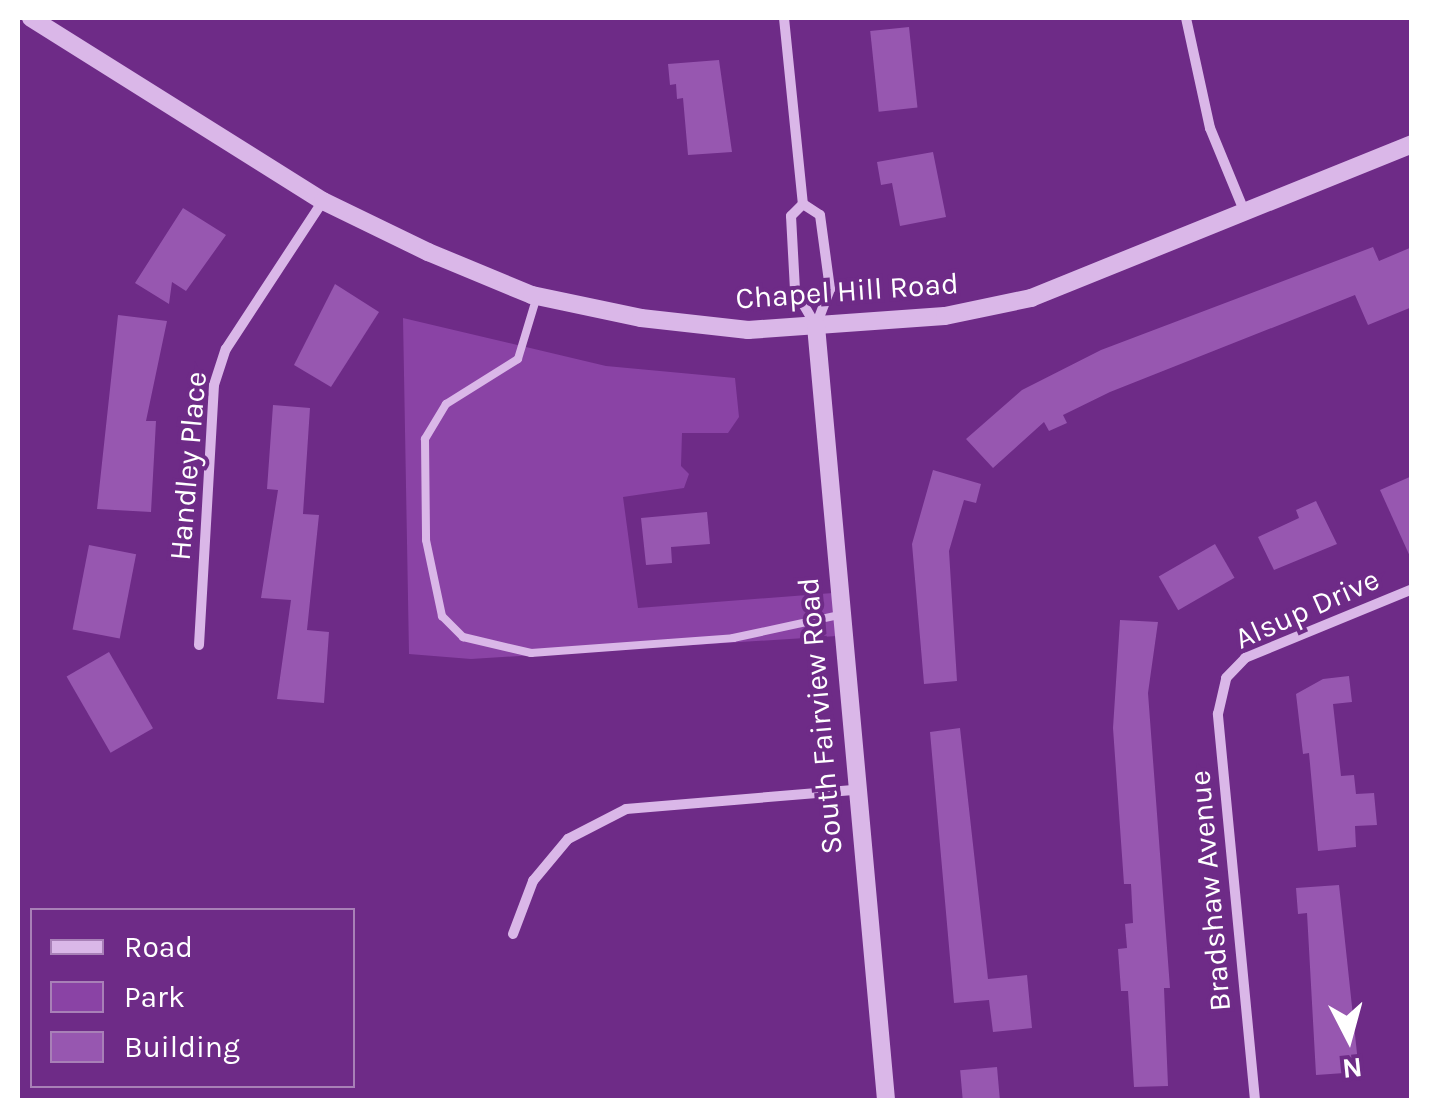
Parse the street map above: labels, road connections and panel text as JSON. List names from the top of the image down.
{
  "streets": {
    "street": [
      "Chapel Hill Road",
      "Handley Place",
      "Alsup Drive",
      "South Fairview Road",
      "Bradshaw Avenue"
    ]
  },
  "crossings": [
    ["Chapel Hill Road", "Handley Place"],
    ["Chapel Hill Road", "South Fairview Road"],
    ["Alsup Drive", "Bradshaw Avenue"]
  ],
  "legend": ["Road", "Park", "Building"],
  "north": "bottom"
}
